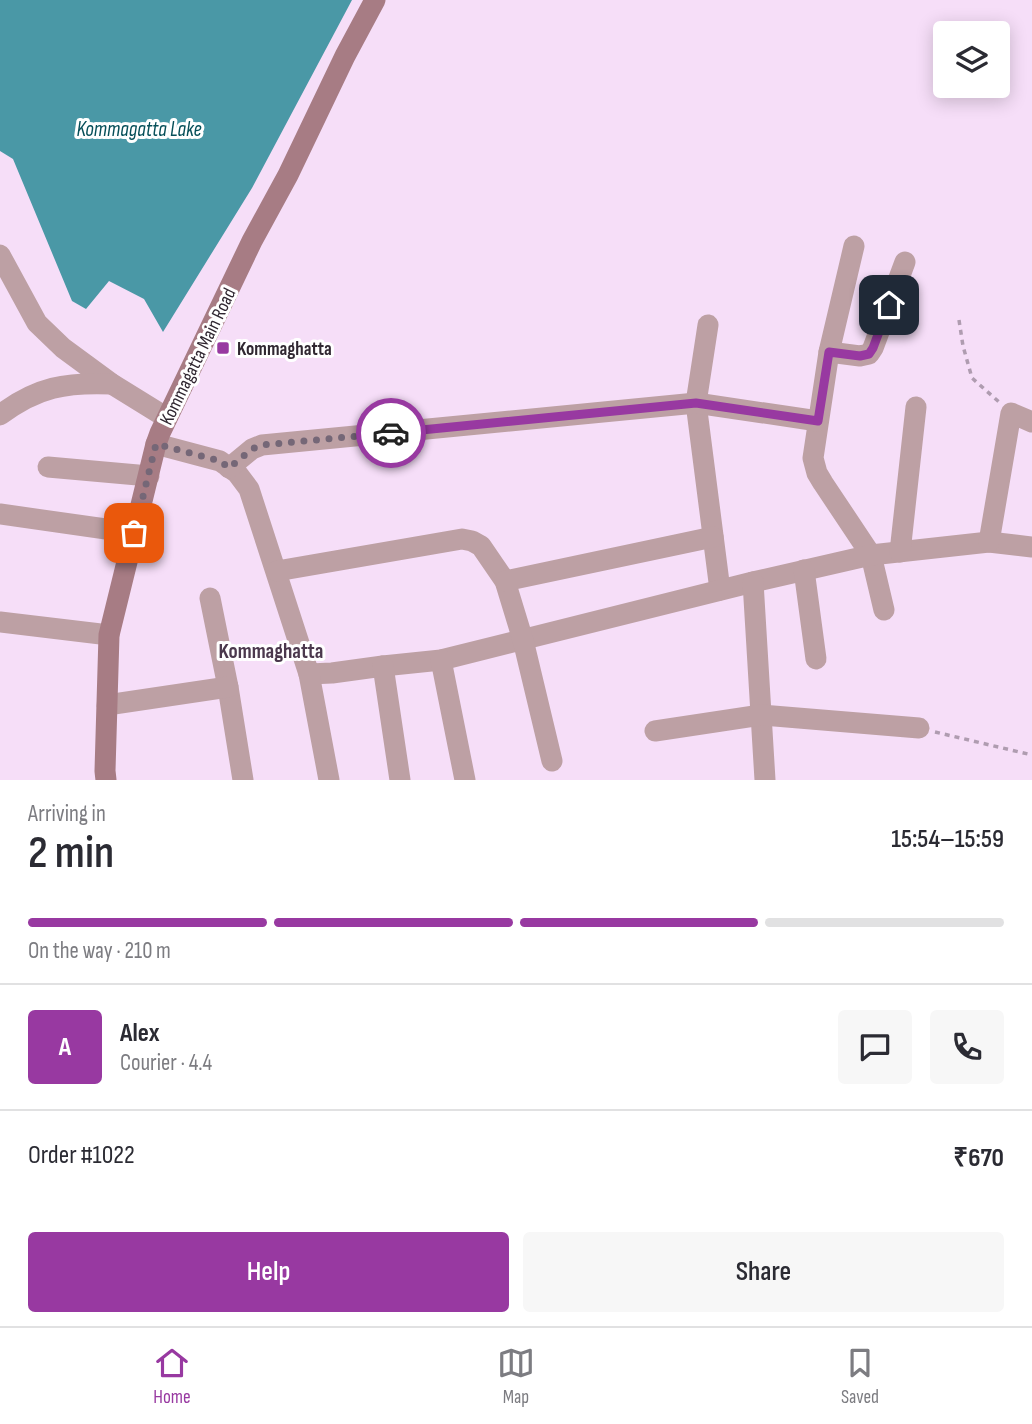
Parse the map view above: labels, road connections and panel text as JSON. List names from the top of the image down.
{
  "streets": {
    "main road": ["Kommagatta Main Road"]
  },
  "districts": ["Kommaghatta"],
  "water": ["Kommagatta Lake"],
  "places": {
    "transit": ["Kommaghatta"]
  },
  "page": {
    "heading": ["2 min", "Arriving in", "15:54–15:59"],
    "panel": [
      "Alex",
      "Courier · 4.4",
      "Order #1022",
      "₹670"
    ],
    "bar": "On the way · 210 m",
    "round": "A",
    "buttons": ["Help", "Share"],
    "tabs": ["Home", "Map", "Saved"]
  }
}
